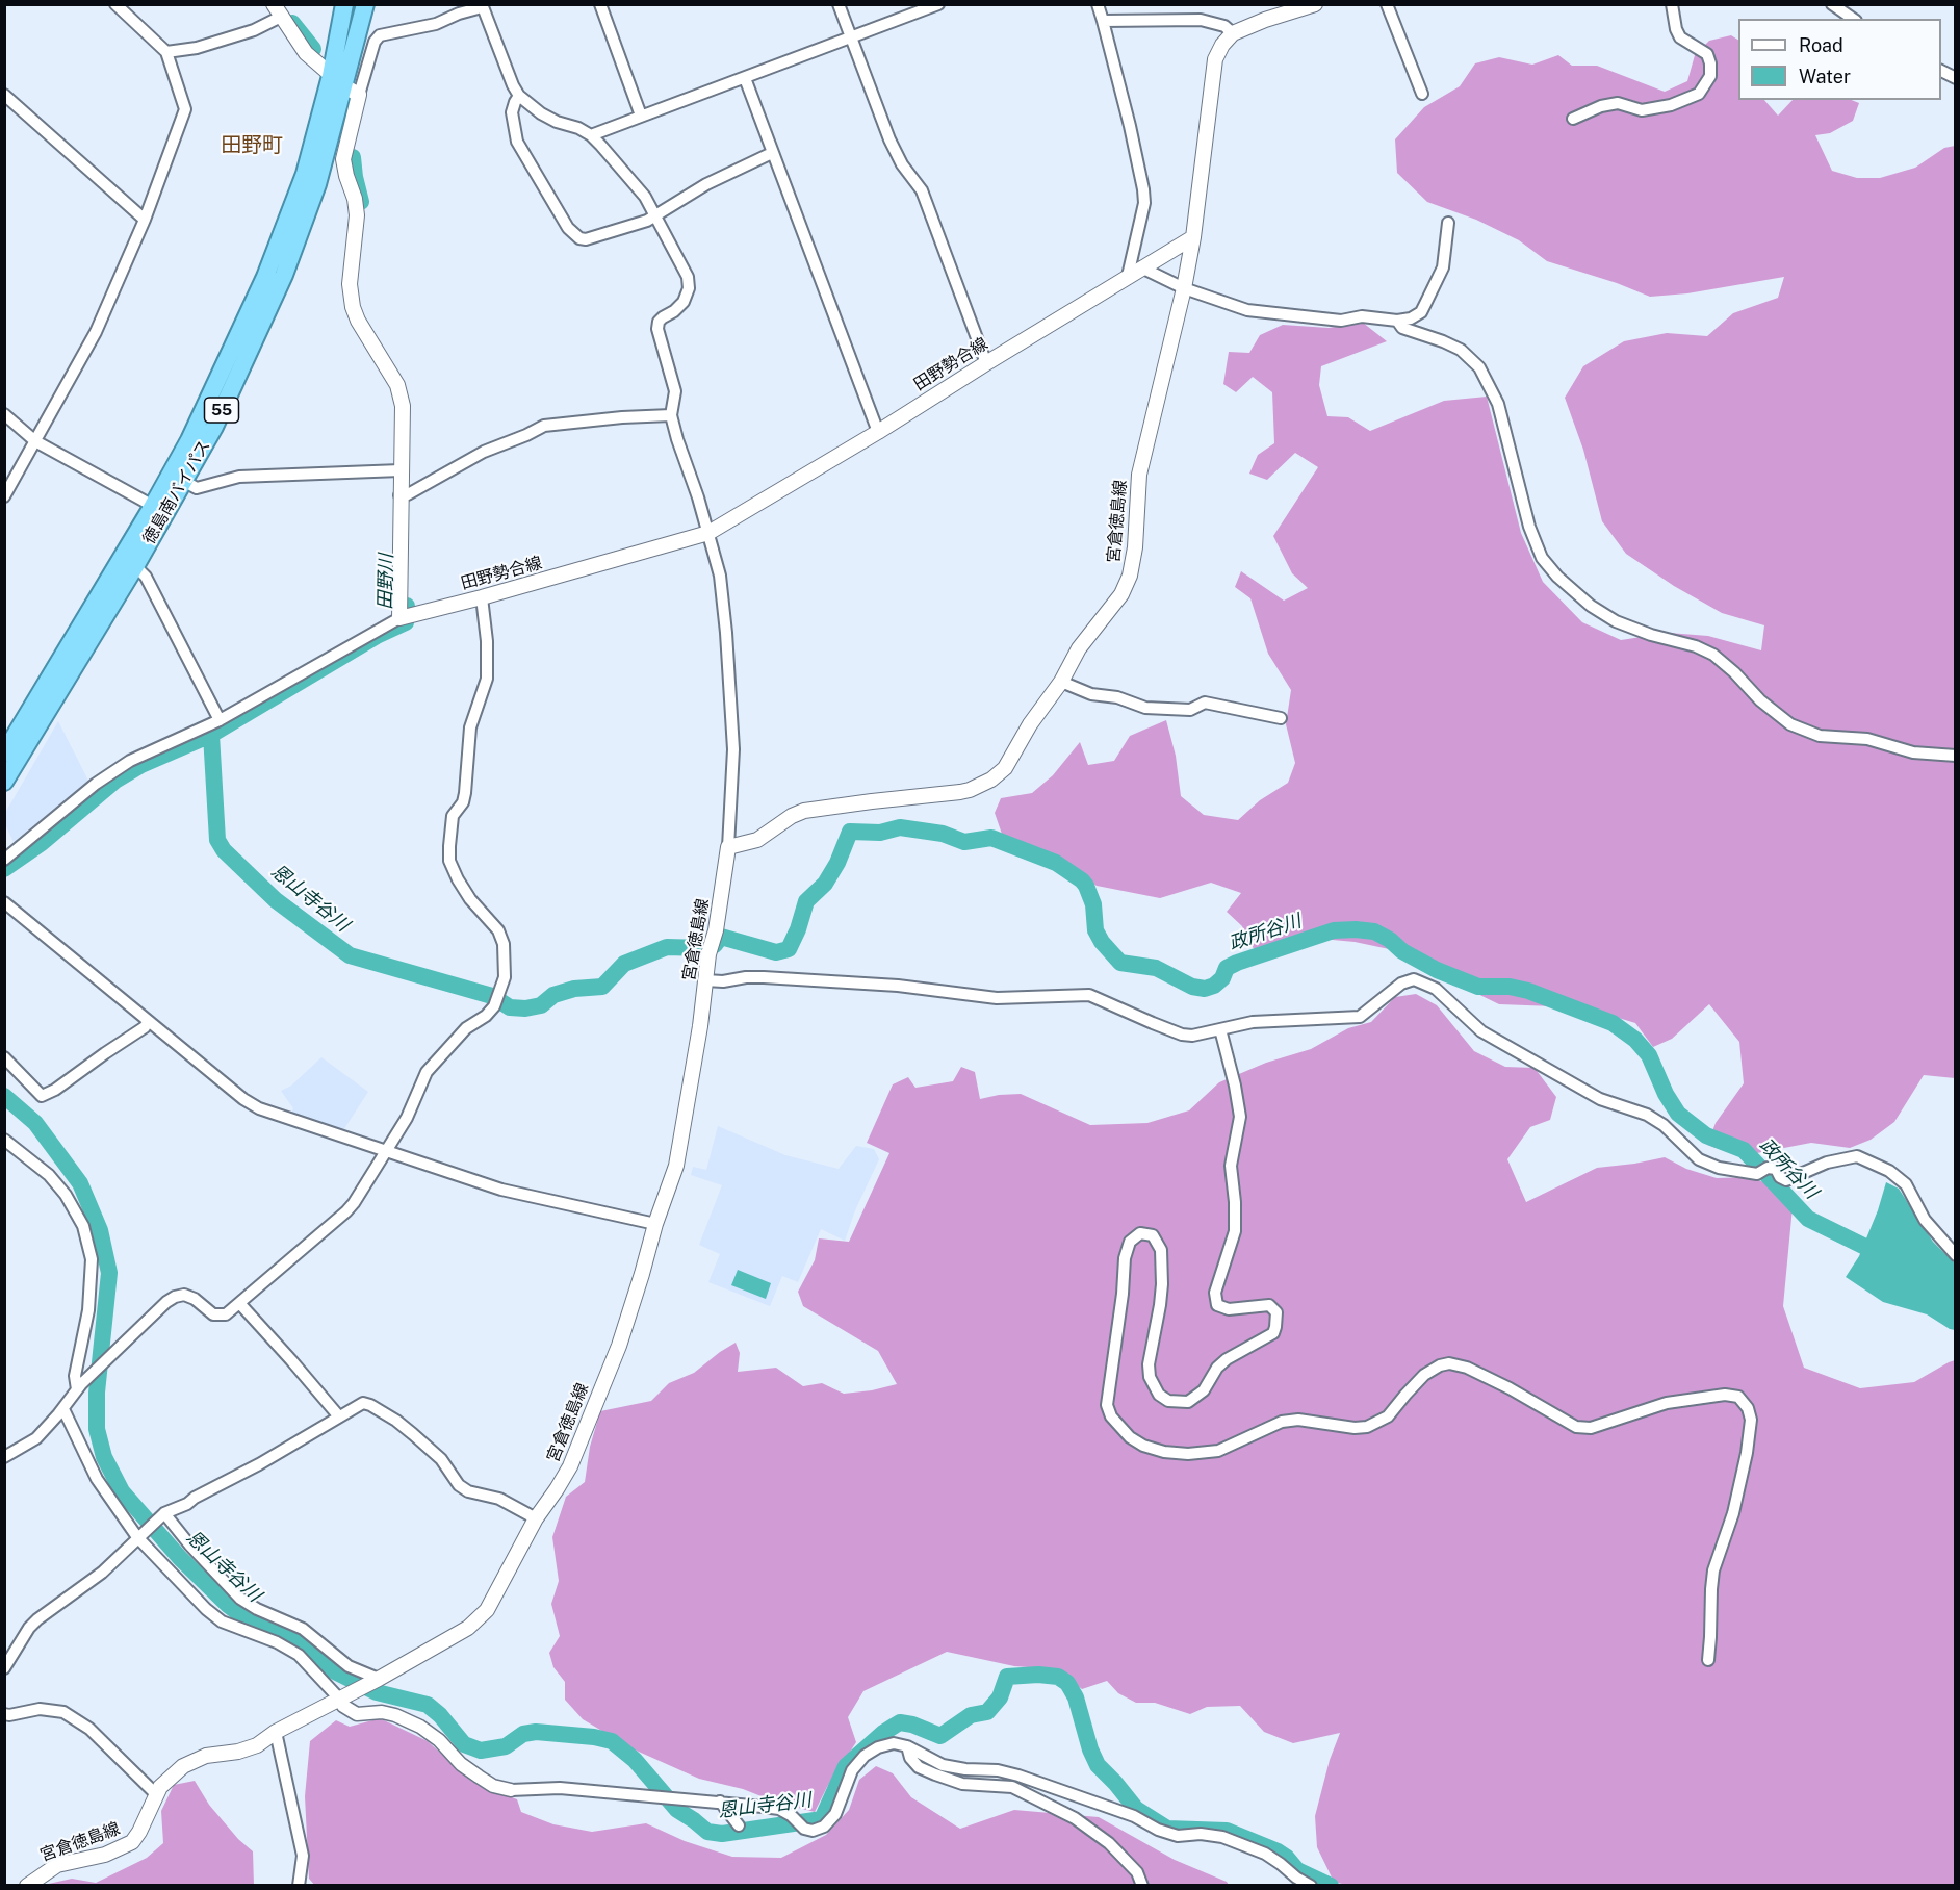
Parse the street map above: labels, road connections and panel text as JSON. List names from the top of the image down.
{
  "streets": {
    "highway": ["55", "徳島南バイパス"],
    "main road": ["田野勢合線", "宮倉徳島線"]
  },
  "crossings": [
    ["田野勢合線", "宮倉徳島線"]
  ],
  "districts": ["田野町"],
  "water": ["田野川", "恩山寺谷川", "政所谷川"],
  "legend": ["Road", "Water"]
}
